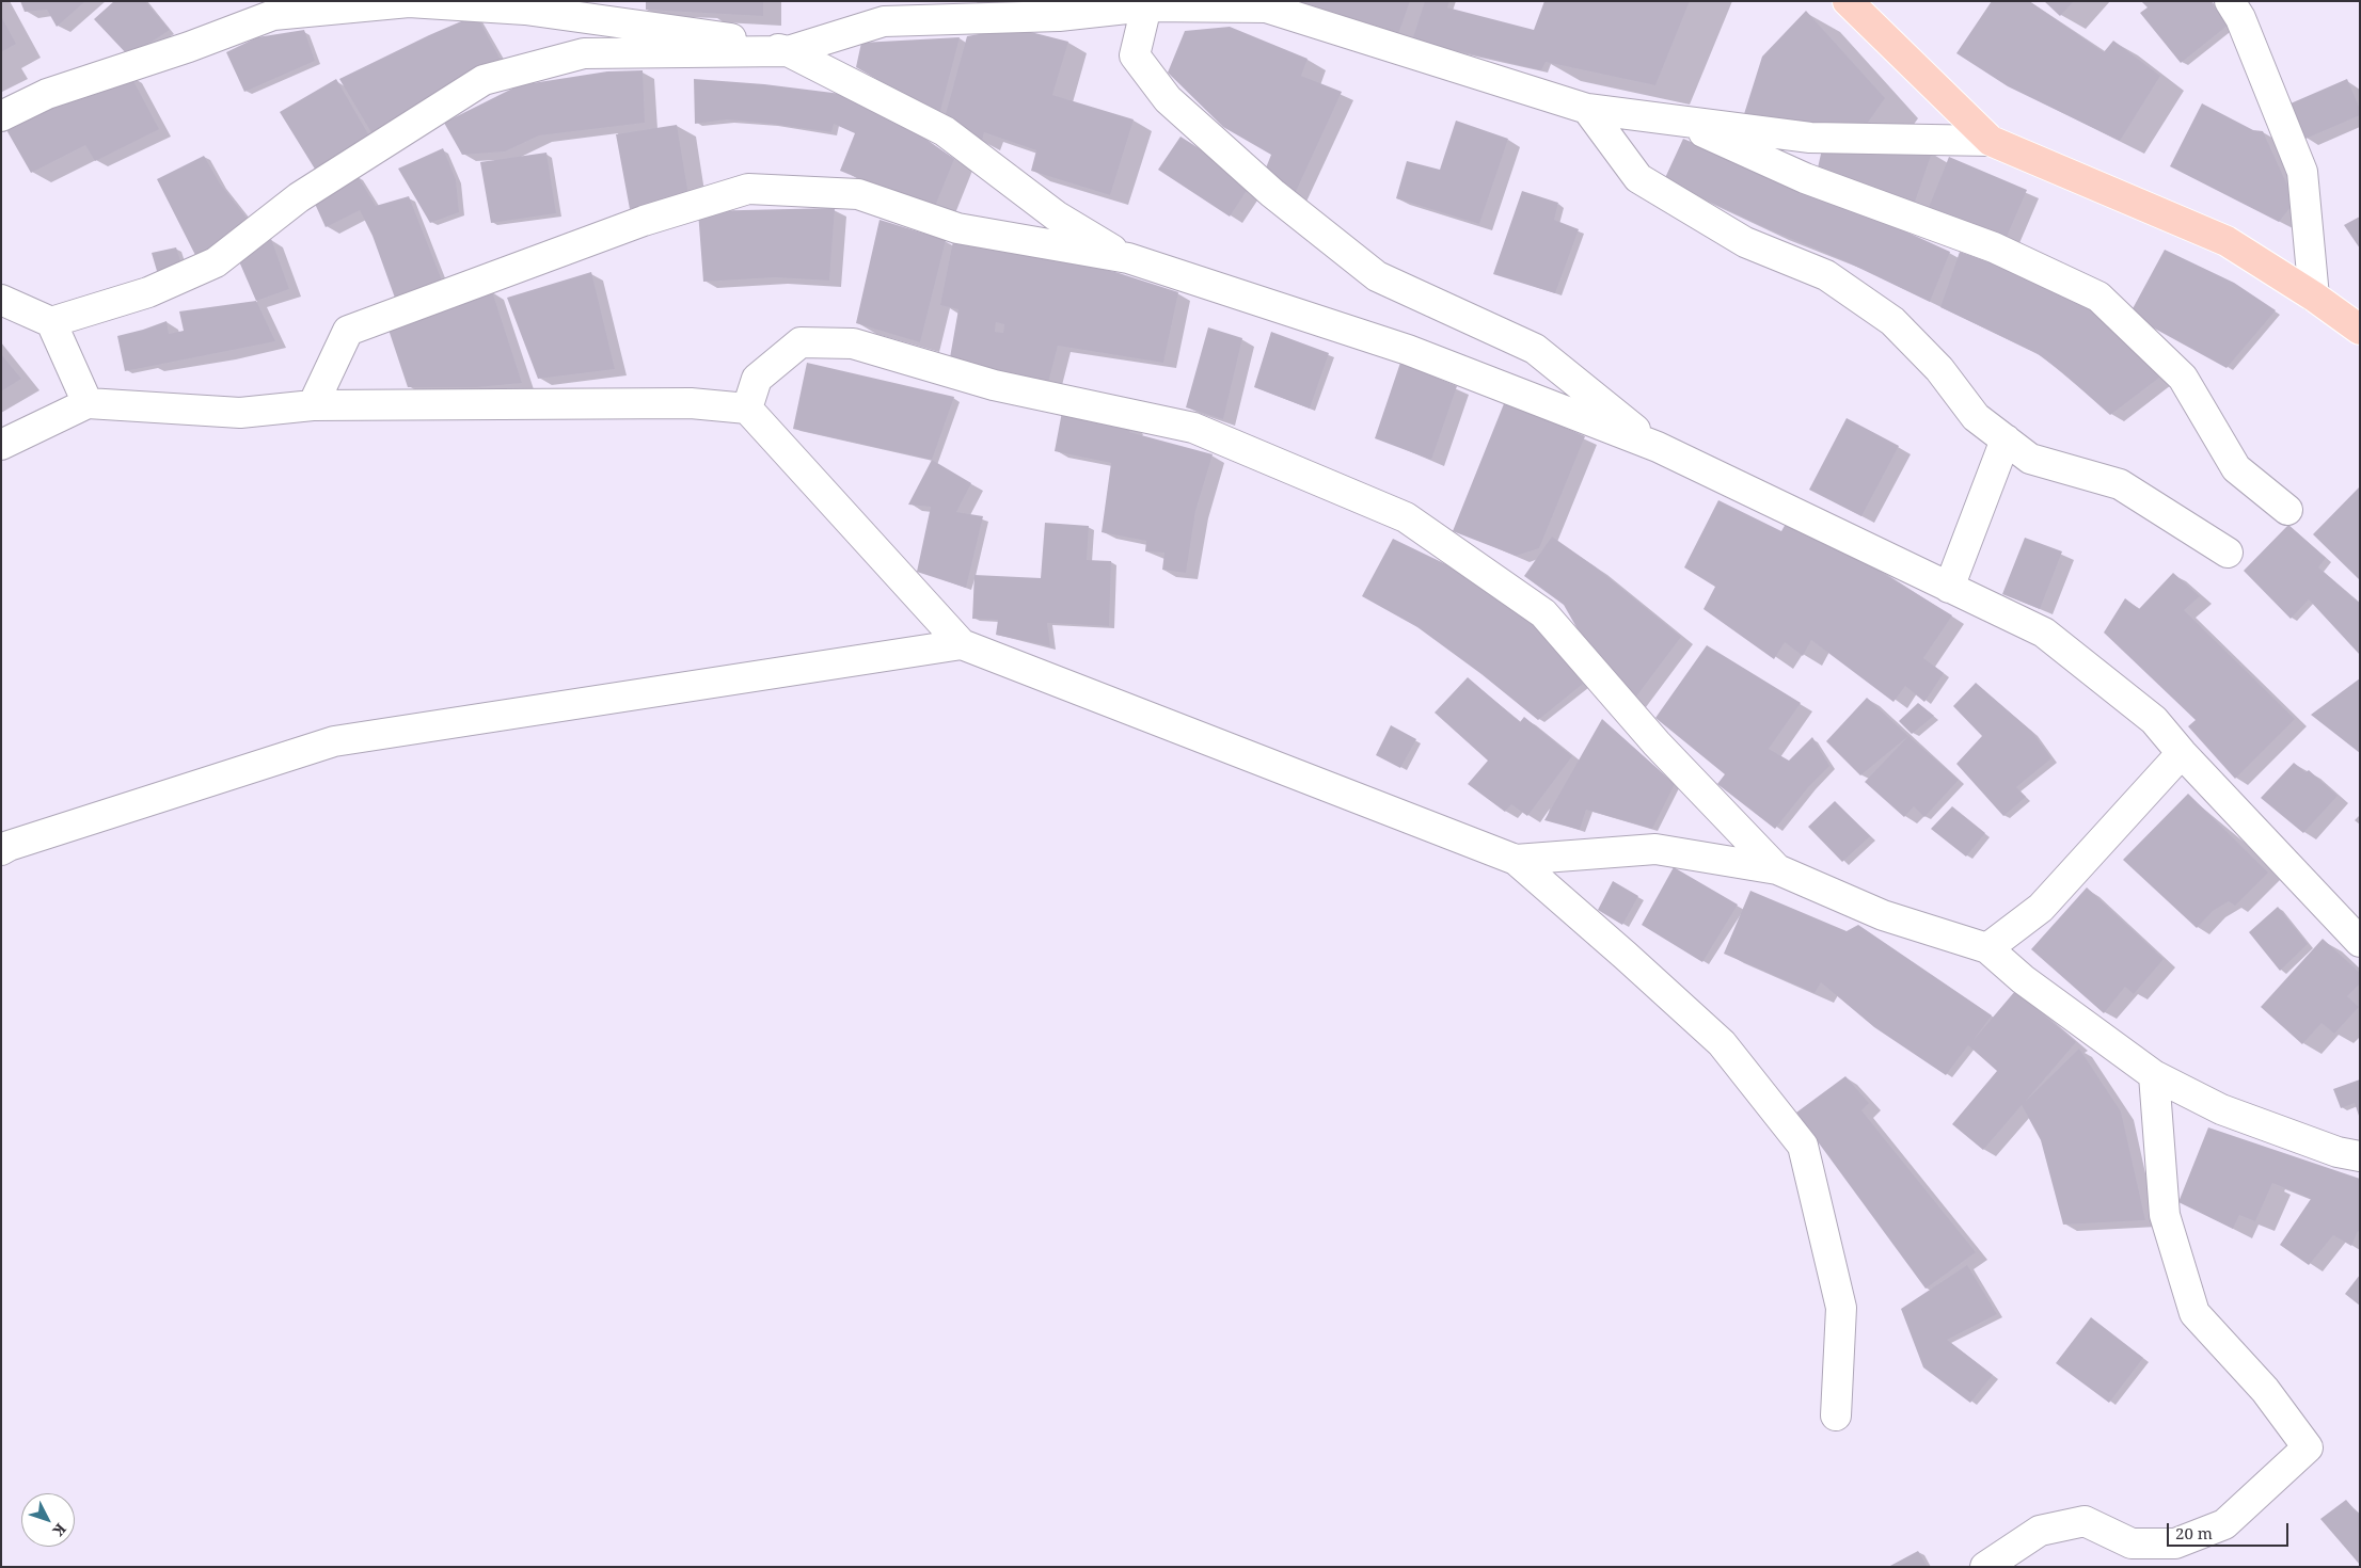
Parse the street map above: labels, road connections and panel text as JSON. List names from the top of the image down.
{
  "scale_bar": "20 m",
  "north": "bottom right"
}
